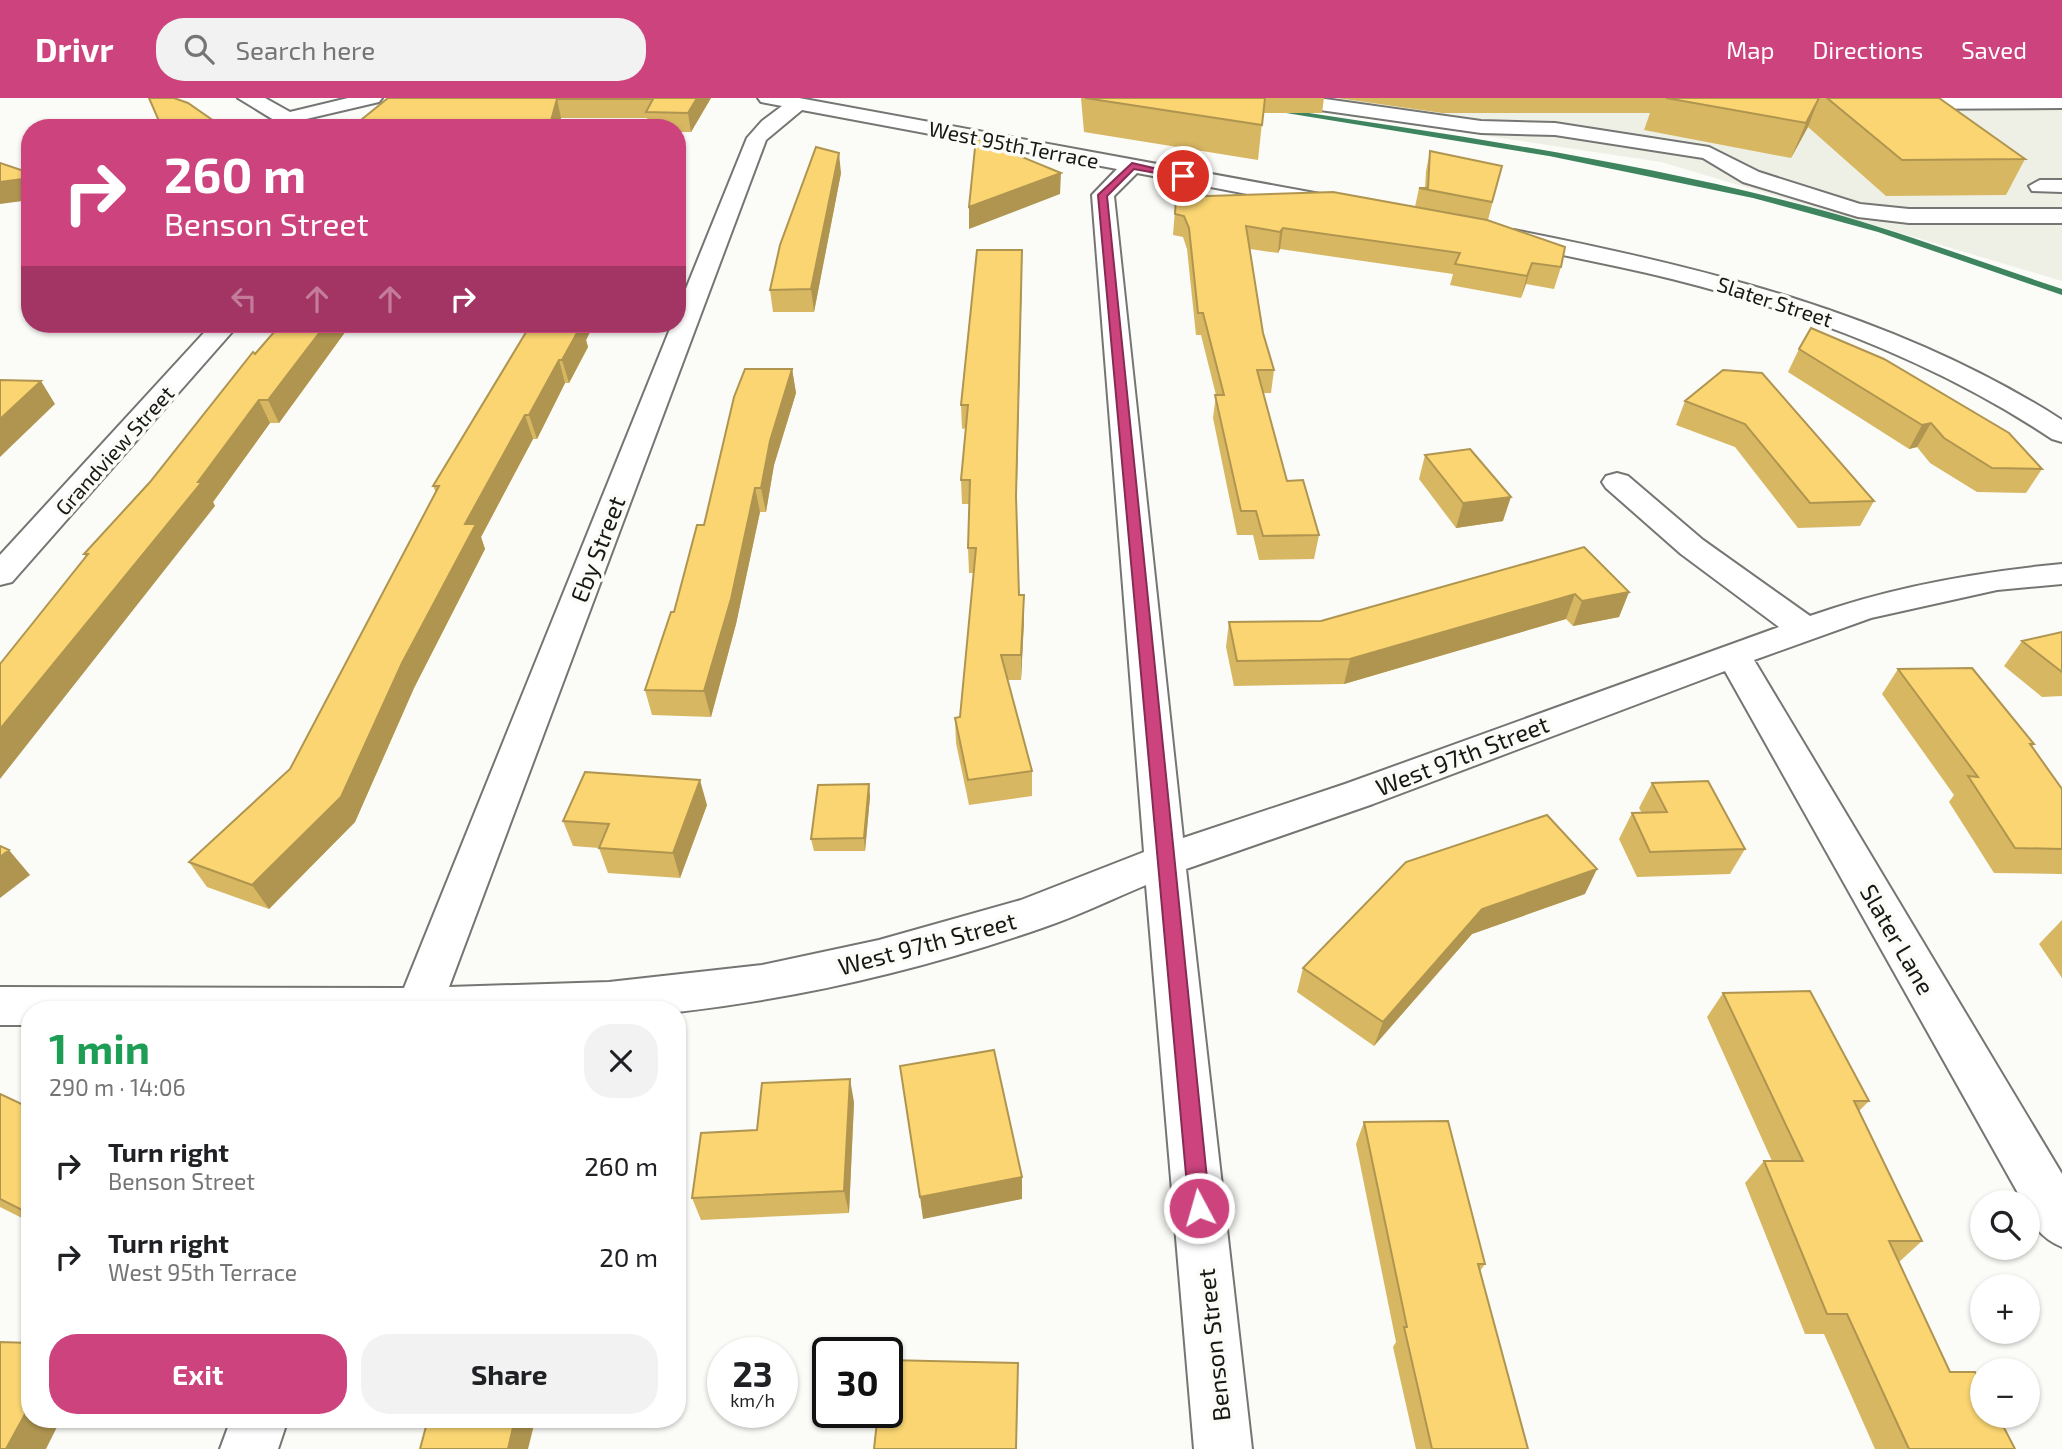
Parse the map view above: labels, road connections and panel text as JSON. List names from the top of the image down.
{
  "streets": {
    "street": [
      "West 95th Terrace",
      "Slater Street",
      "Grandview Street",
      "Eby Street",
      "West 97th Street",
      "Slater Lane",
      "Benson Street"
    ]
  },
  "crossings": [
    ["West 95th Terrace", "Eby Street"],
    ["West 95th Terrace", "Benson Street"],
    ["West 97th Street", "Slater Lane"],
    ["West 97th Street", "Benson Street"]
  ],
  "page": {
    "header": "Drivr",
    "search": "Search here",
    "nav": ["Map", "Directions", "Saved"],
    "turn": ["260 m", "Benson Street"],
    "heading": ["1 min", "290 m · 14:06"],
    "list": [
      {
        "name": "Turn right",
        "note": "Benson Street",
        "value": "260 m"
      },
      {
        "name": "Turn right",
        "note": "West 95th Terrace",
        "value": "20 m"
      }
    ],
    "map_buttons": ["+", "−"],
    "buttons": ["Exit", "Share"],
    "speed": "23 km/h",
    "limit": "30"
  }
}
